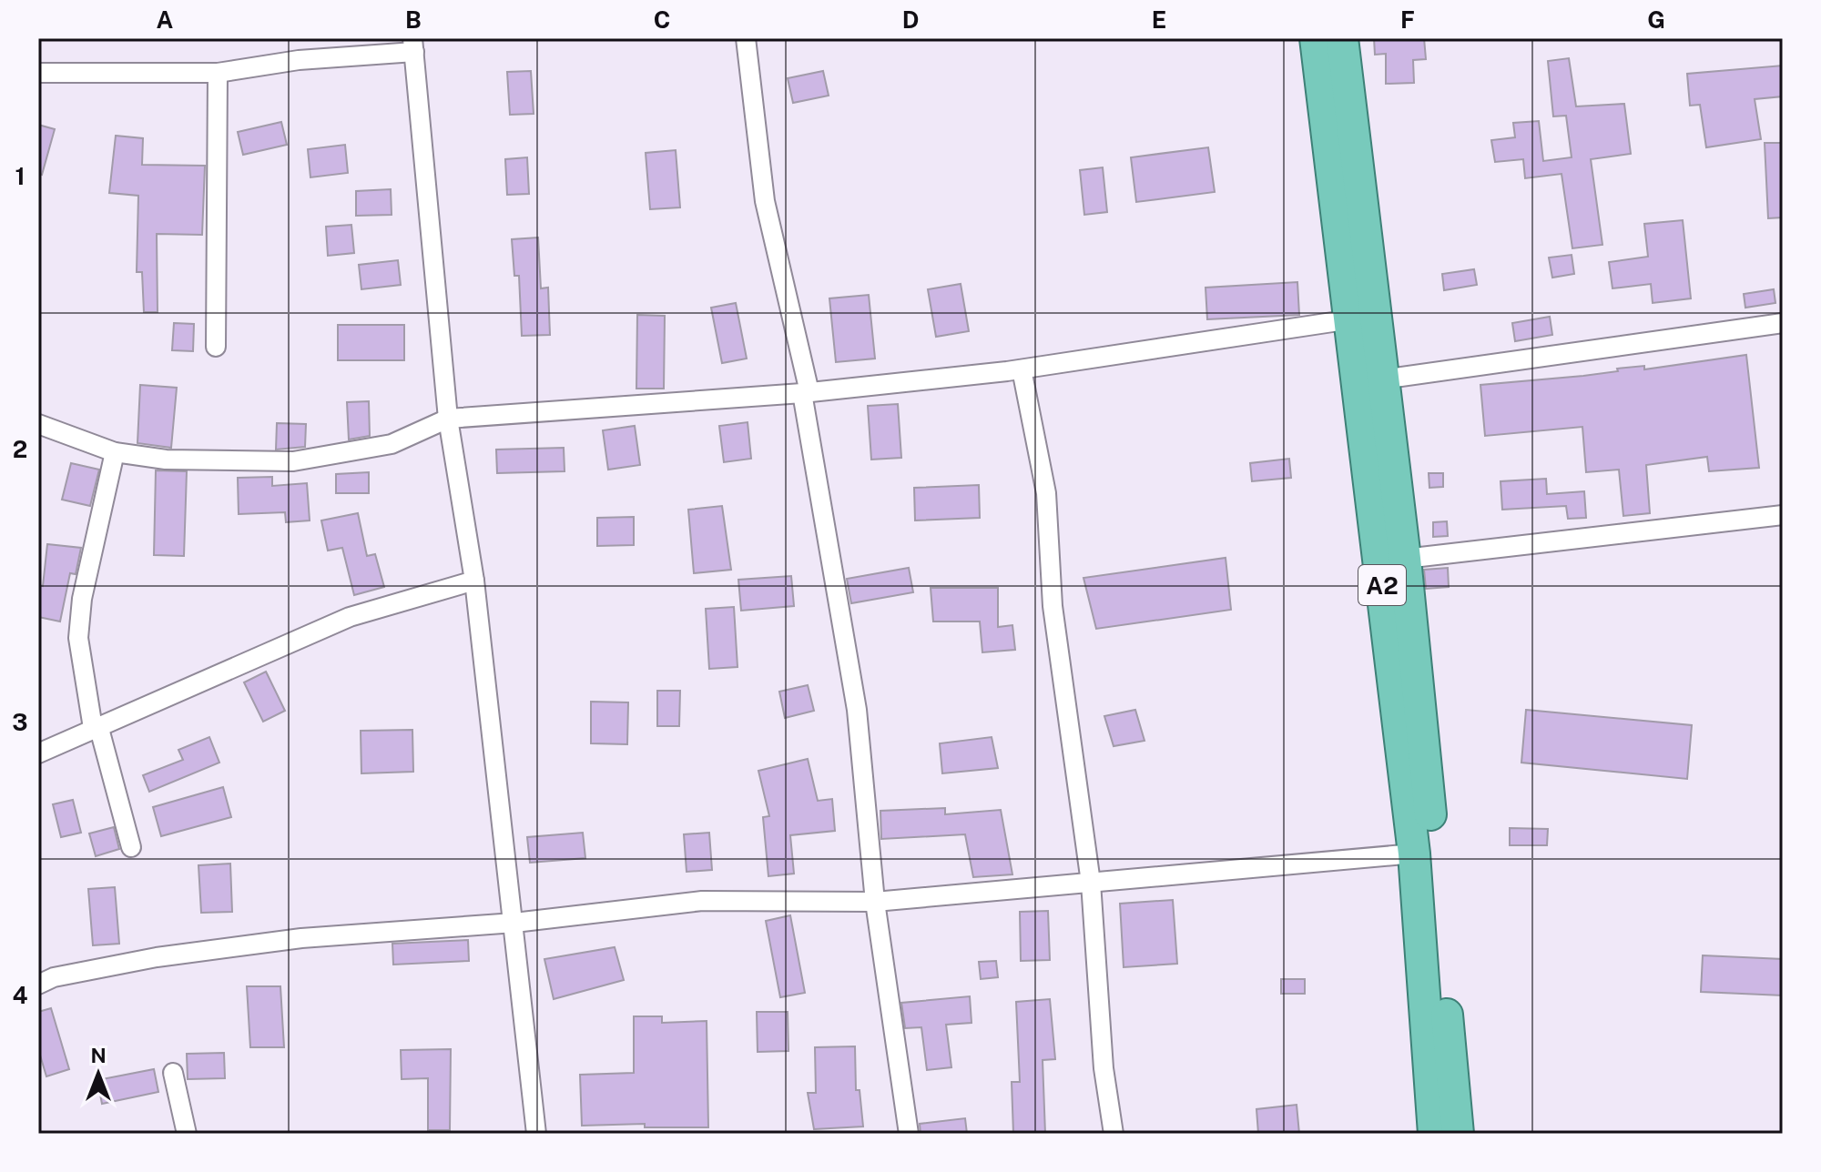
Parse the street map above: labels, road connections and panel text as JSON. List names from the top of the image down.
{
  "streets": {
    "highway": ["A2"]
  },
  "north": "top",
  "grid": {
    "columns": [
      "A",
      "B",
      "C",
      "D",
      "E",
      "F",
      "G"
    ],
    "rows": [
      "1",
      "2",
      "3",
      "4"
    ]
  }
}
